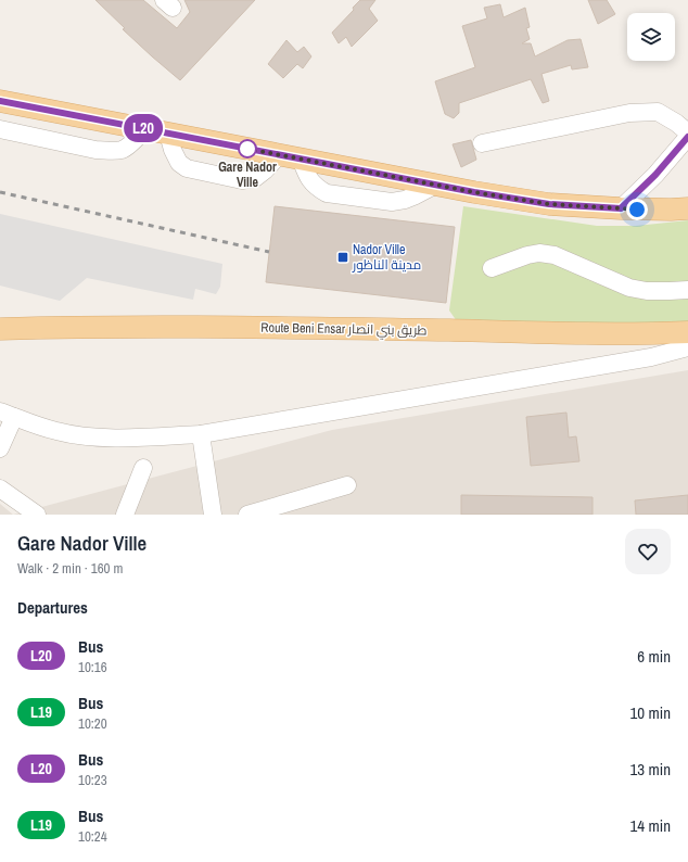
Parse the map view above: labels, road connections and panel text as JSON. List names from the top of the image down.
{
  "streets": {
    "main road": ["Route Beni Ensar طريق بني انصار"]
  },
  "places": {
    "other": ["Gare Nador Ville"],
    "transit": ["Nador Ville مدينة الناظور"]
  },
  "lines": ["bus line L20"],
  "page": {
    "on_map": "L20",
    "heading": [
      ["Gare Nador Ville", "Walk · 2 min · 160 m"],
      "Departures"
    ],
    "list": [
      {
        "mark": "L20",
        "name": "Bus",
        "note": "10:16",
        "value": "6 min"
      },
      {
        "mark": "L19",
        "name": "Bus",
        "note": "10:20",
        "value": "10 min"
      },
      {
        "mark": "L20",
        "name": "Bus",
        "note": "10:23",
        "value": "13 min"
      },
      {
        "mark": "L19",
        "name": "Bus",
        "note": "10:24",
        "value": "14 min"
      }
    ]
  }
}
